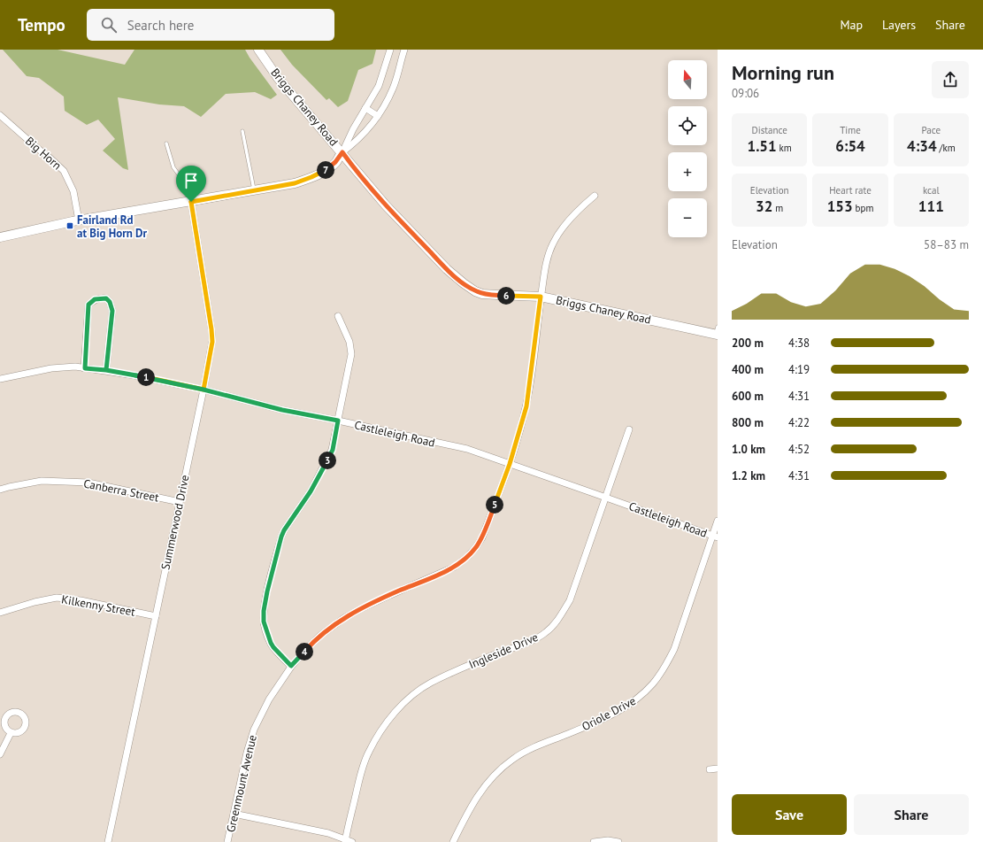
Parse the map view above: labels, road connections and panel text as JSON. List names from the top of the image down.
{
  "streets": {
    "main road": ["Briggs Chaney Road"],
    "street": [
      "Big Horn",
      "Castleleigh Road",
      "Canberra Street",
      "Summerwood Drive",
      "Kilkenny Street",
      "Ingleside Drive",
      "Oriole Drive",
      "Greenmount Avenue"
    ]
  },
  "crossings": [
    ["Briggs Chaney Road", "Greenmount Avenue"],
    ["Castleleigh Road", "Summerwood Drive"],
    ["Castleleigh Road", "Ingleside Drive"],
    ["Castleleigh Road", "Oriole Drive"],
    ["Castleleigh Road", "Greenmount Avenue"],
    ["Canberra Street", "Summerwood Drive"],
    ["Summerwood Drive", "Kilkenny Street"]
  ],
  "places": {
    "transit": ["Fairland Rd at Big Horn Dr"]
  },
  "north": "top",
  "page": {
    "header": "Tempo",
    "search": "Search here",
    "nav": ["Map", "Layers", "Share"],
    "heading": ["Morning run", "09:06"],
    "map_buttons": ["+", "−"],
    "stats": [
      ["Distance", "1.51 km"],
      ["Time", "6:54"],
      ["Pace", "4:34 /km"],
      ["Elevation", "32 m"],
      ["Heart rate", "153 bpm"],
      ["kcal", "111"]
    ],
    "pins": [
      "7",
      "6",
      "1",
      "3",
      "5",
      "4"
    ],
    "chart": ["Elevation", "58–83 m"],
    "list": [
      {
        "name": "200 m",
        "note": "4:38"
      },
      {
        "name": "400 m",
        "note": "4:19"
      },
      {
        "name": "600 m",
        "note": "4:31"
      },
      {
        "name": "800 m",
        "note": "4:22"
      },
      {
        "name": "1.0 km",
        "note": "4:52"
      },
      {
        "name": "1.2 km",
        "note": "4:31"
      }
    ],
    "buttons": ["Save", "Share"]
  }
}
